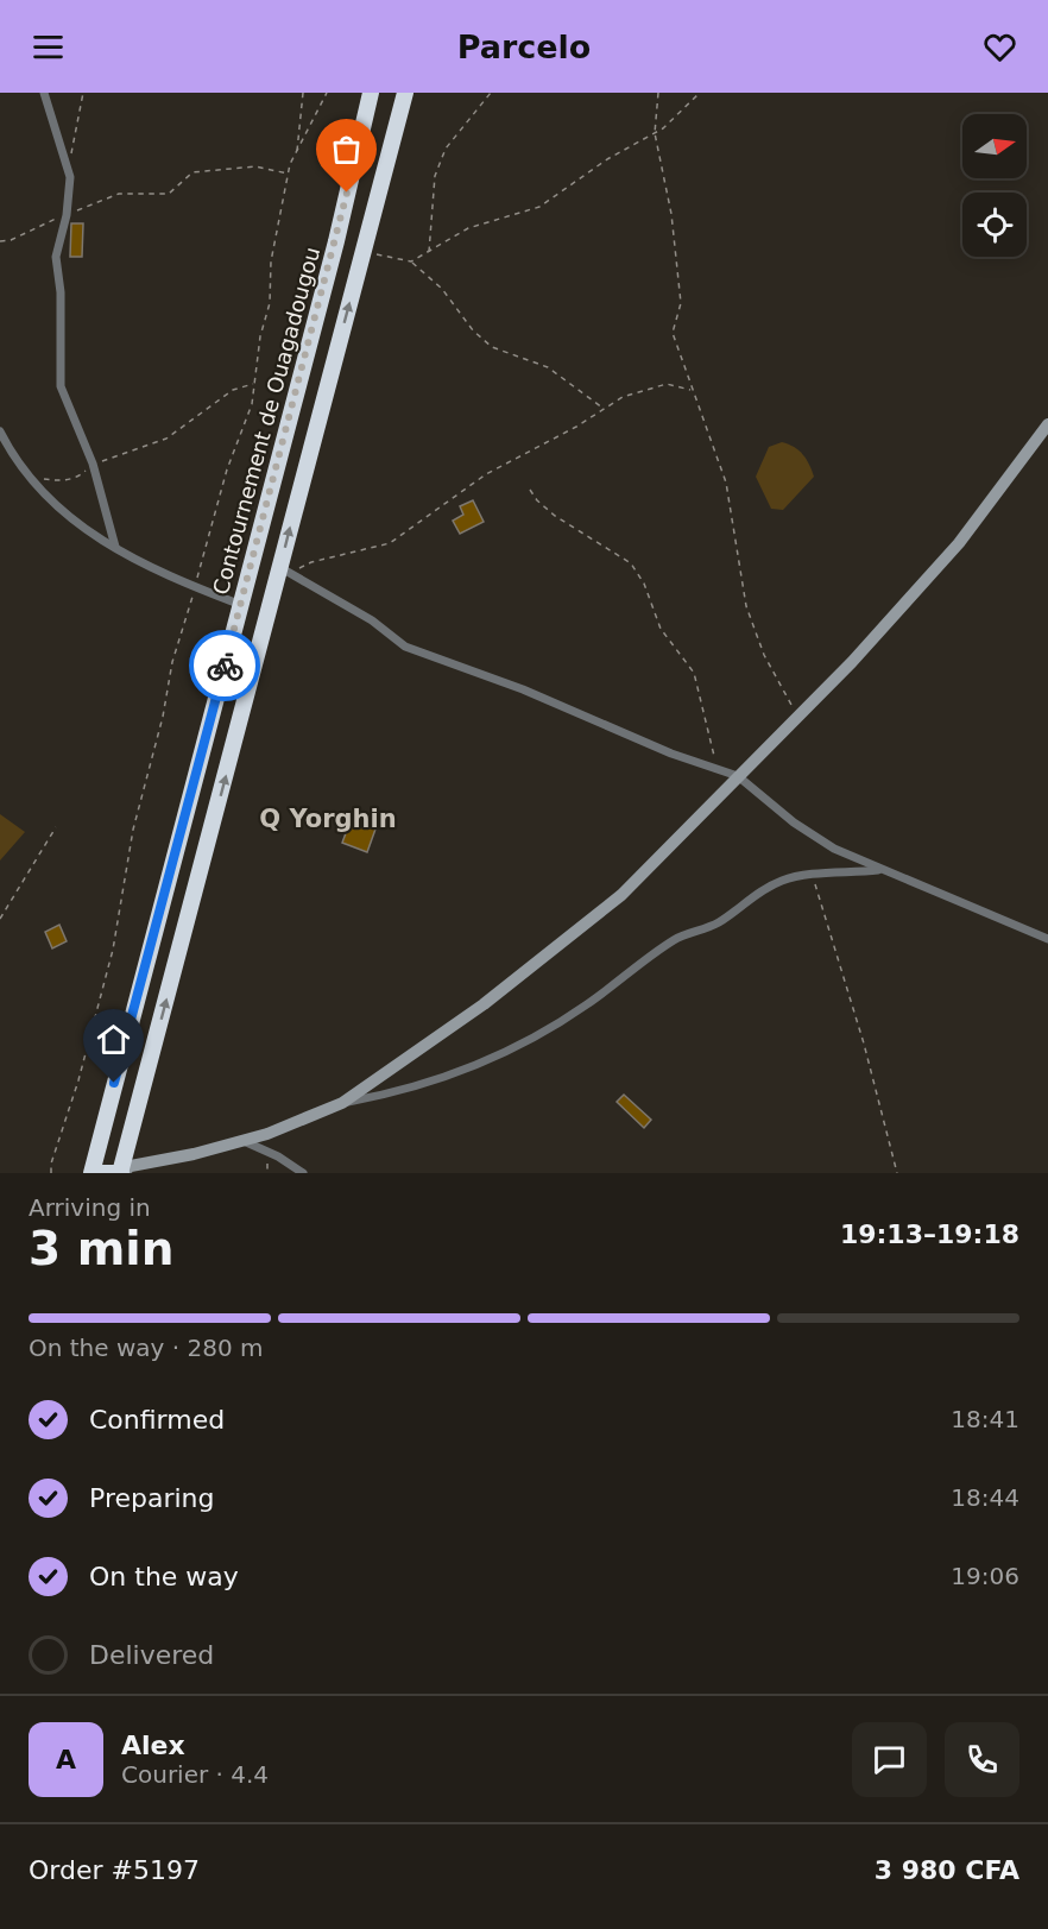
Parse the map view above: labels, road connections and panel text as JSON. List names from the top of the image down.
{
  "streets": {
    "highway": ["Contournement de Ouagadougou"]
  },
  "districts": ["Q Yorghin"],
  "north": "right",
  "page": {
    "header": "Parcelo",
    "heading": ["3 min", "Arriving in", "19:13–19:18"],
    "panel": [
      "Alex",
      "Courier · 4.4",
      "Order #5197",
      "3 980 CFA"
    ],
    "bar": "On the way · 280 m",
    "list": [
      ["Confirmed", "18:41"],
      ["Preparing", "18:44"],
      ["On the way", "19:06"],
      "Delivered"
    ],
    "round": "A"
  }
}
